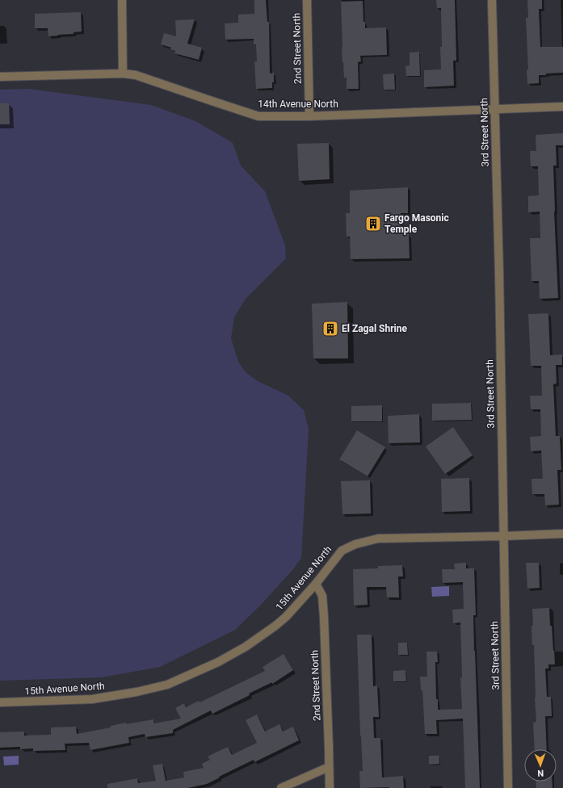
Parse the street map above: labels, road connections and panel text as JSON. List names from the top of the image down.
{
  "streets": {
    "street": [
      "2nd Street North",
      "14th Avenue North",
      "3rd Street North",
      "15th Avenue North"
    ]
  },
  "crossings": [
    ["2nd Street North", "14th Avenue North"],
    ["2nd Street North", "15th Avenue North"],
    ["14th Avenue North", "3rd Street North"],
    ["3rd Street North", "15th Avenue North"]
  ],
  "places": {
    "building": ["Fargo Masonic Temple", "El Zagal Shrine"]
  },
  "north": "bottom"
}
